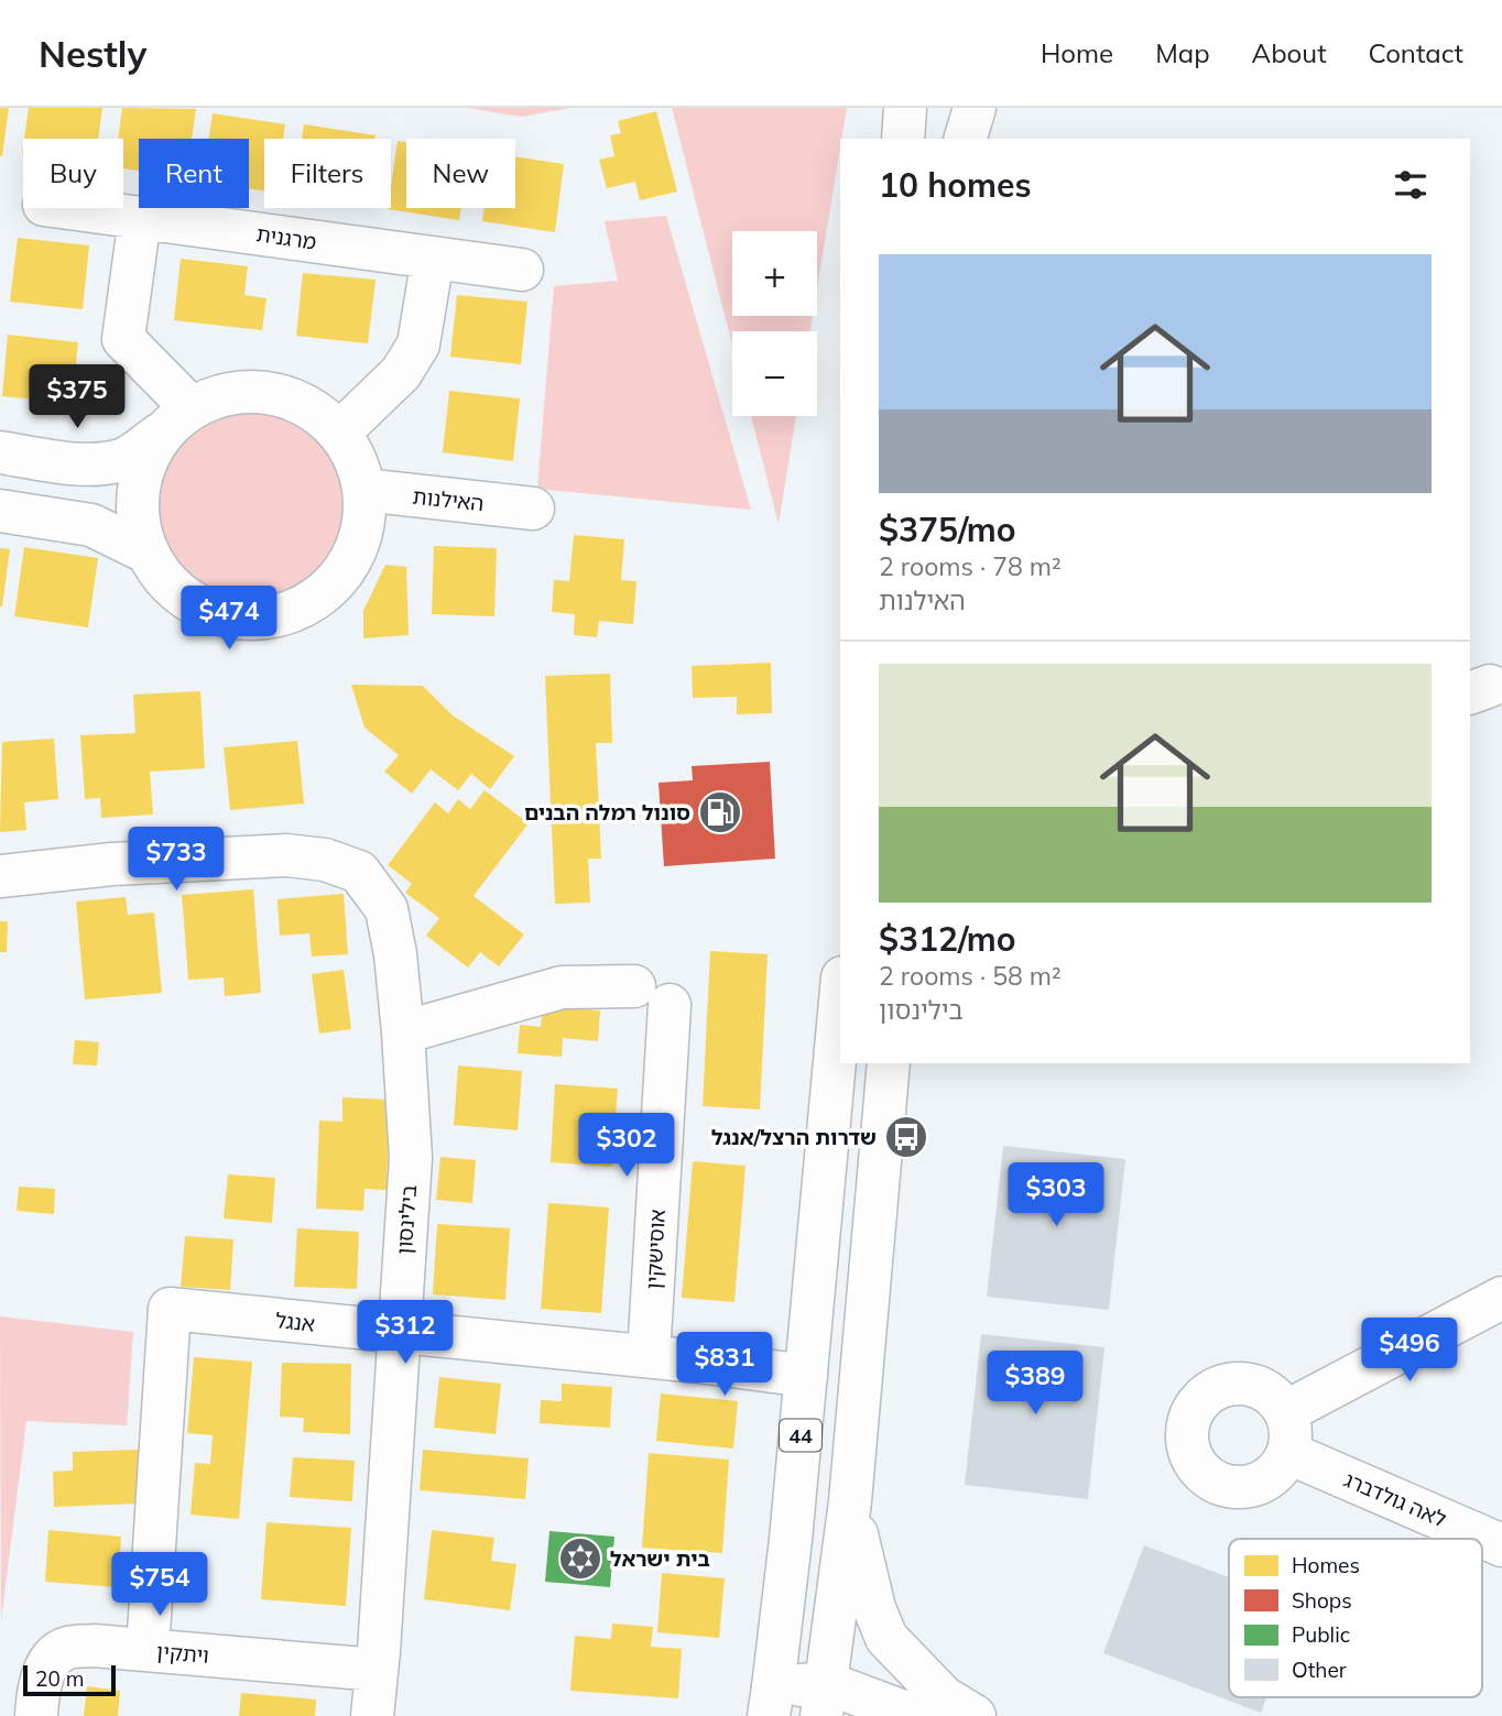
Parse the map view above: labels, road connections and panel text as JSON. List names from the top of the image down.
{
  "streets": {
    "main road": [
      "מרגנית",
      "האילנות",
      "בילינסון",
      "אוסישקין",
      "אנגל",
      "44",
      "לאה גולדברג",
      "ויתקין"
    ]
  },
  "crossings": [
    ["בילינסון", "אוסישקין"],
    ["בילינסון", "אנגל"],
    ["בילינסון", "ויתקין"],
    ["אוסישקין", "אנגל"],
    ["אנגל", "44"],
    ["אנגל", "ויתקין"]
  ],
  "places": {
    "fuel station": ["סונול רמלה הבנים"],
    "bus stop": ["שדרות הרצל/אנגל"],
    "synagogue": ["בית ישראל"]
  },
  "legend": [
    "Homes",
    "Shops",
    "Public",
    "Other"
  ],
  "scale_bar": "20 m",
  "page": {
    "header": "Nestly",
    "nav": [
      "Home",
      "Map",
      "About",
      "Contact"
    ],
    "chip": [
      "Buy",
      "Rent",
      "Filters",
      "New"
    ],
    "heading": "10 homes",
    "map_buttons": ["+", "−"],
    "list": [
      {
        "name": "$375/mo",
        "note": "2 rooms · 78 m² · האילנות"
      },
      {
        "name": "$312/mo",
        "note": "2 rooms · 58 m² · בילינסון"
      }
    ],
    "price": [
      "$375",
      "$474",
      "$733",
      "$302",
      "$303",
      "$312",
      "$496",
      "$831",
      "$389",
      "$754"
    ],
    "scale": "20 m"
  }
}
